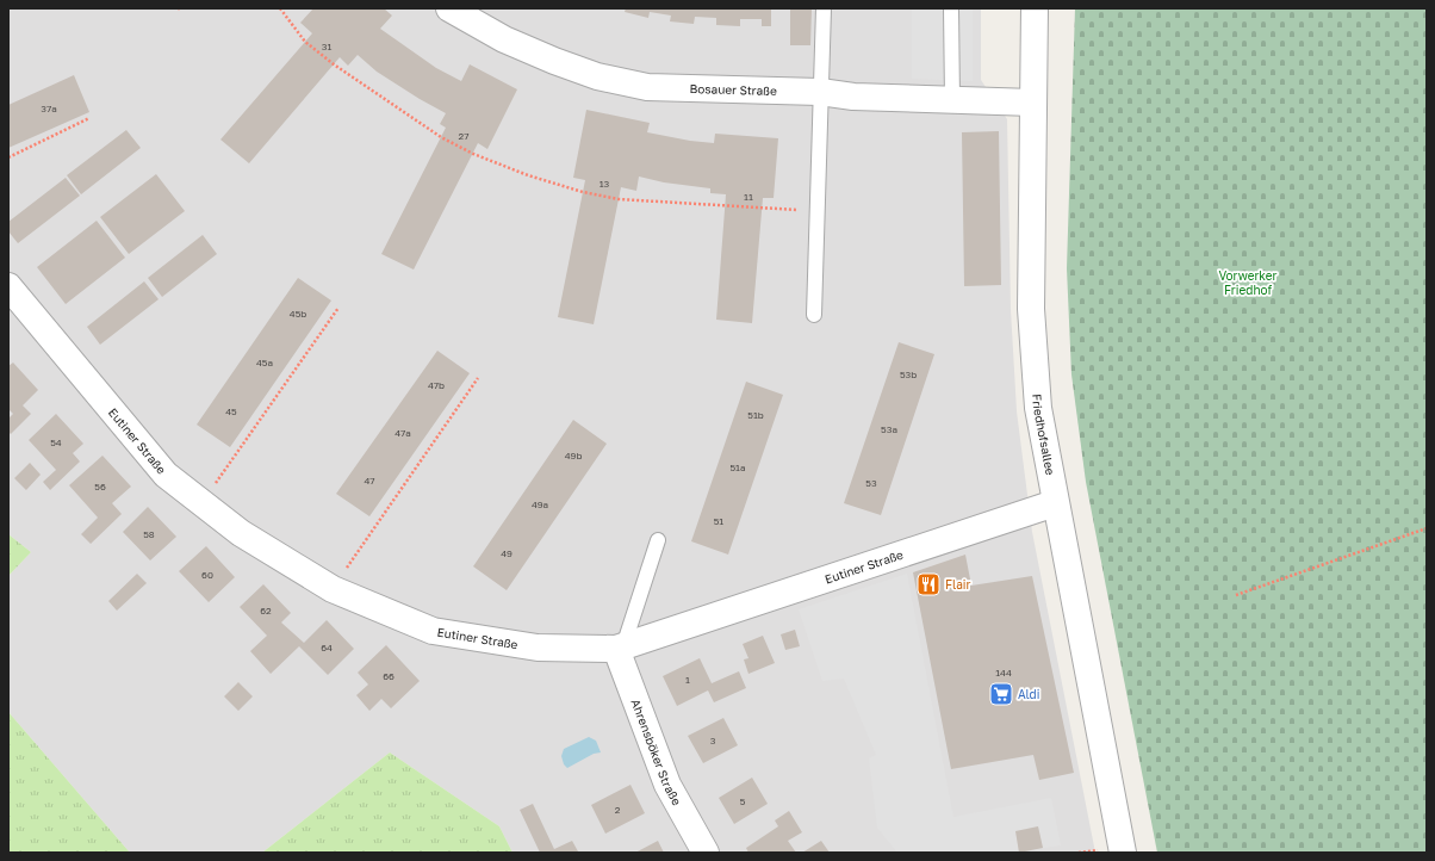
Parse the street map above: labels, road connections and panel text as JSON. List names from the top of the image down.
{
  "streets": {
    "street": [
      "Bosauer Straße",
      "Friedhofsallee",
      "Eutiner Straße",
      "Ahrensböker Straße"
    ]
  },
  "crossings": [
    ["Bosauer Straße", "Friedhofsallee"],
    ["Friedhofsallee", "Eutiner Straße"],
    ["Eutiner Straße", "Ahrensböker Straße"]
  ],
  "parks": ["Vorwerker Friedhof"],
  "places": {
    "restaurant": ["Flair"],
    "supermarket": ["Aldi"]
  },
  "house_numbers": [
    "31",
    "37a",
    "27",
    "13",
    "11",
    "45b",
    "45a",
    "53b",
    "47b",
    "45",
    "51b",
    "53a",
    "47a",
    "54",
    "49b",
    "51a",
    "47",
    "53",
    "56",
    "49a",
    "51",
    "58",
    "49",
    "60",
    "62",
    "64",
    "144",
    "66",
    "1",
    "3",
    "5",
    "2"
  ]
}
